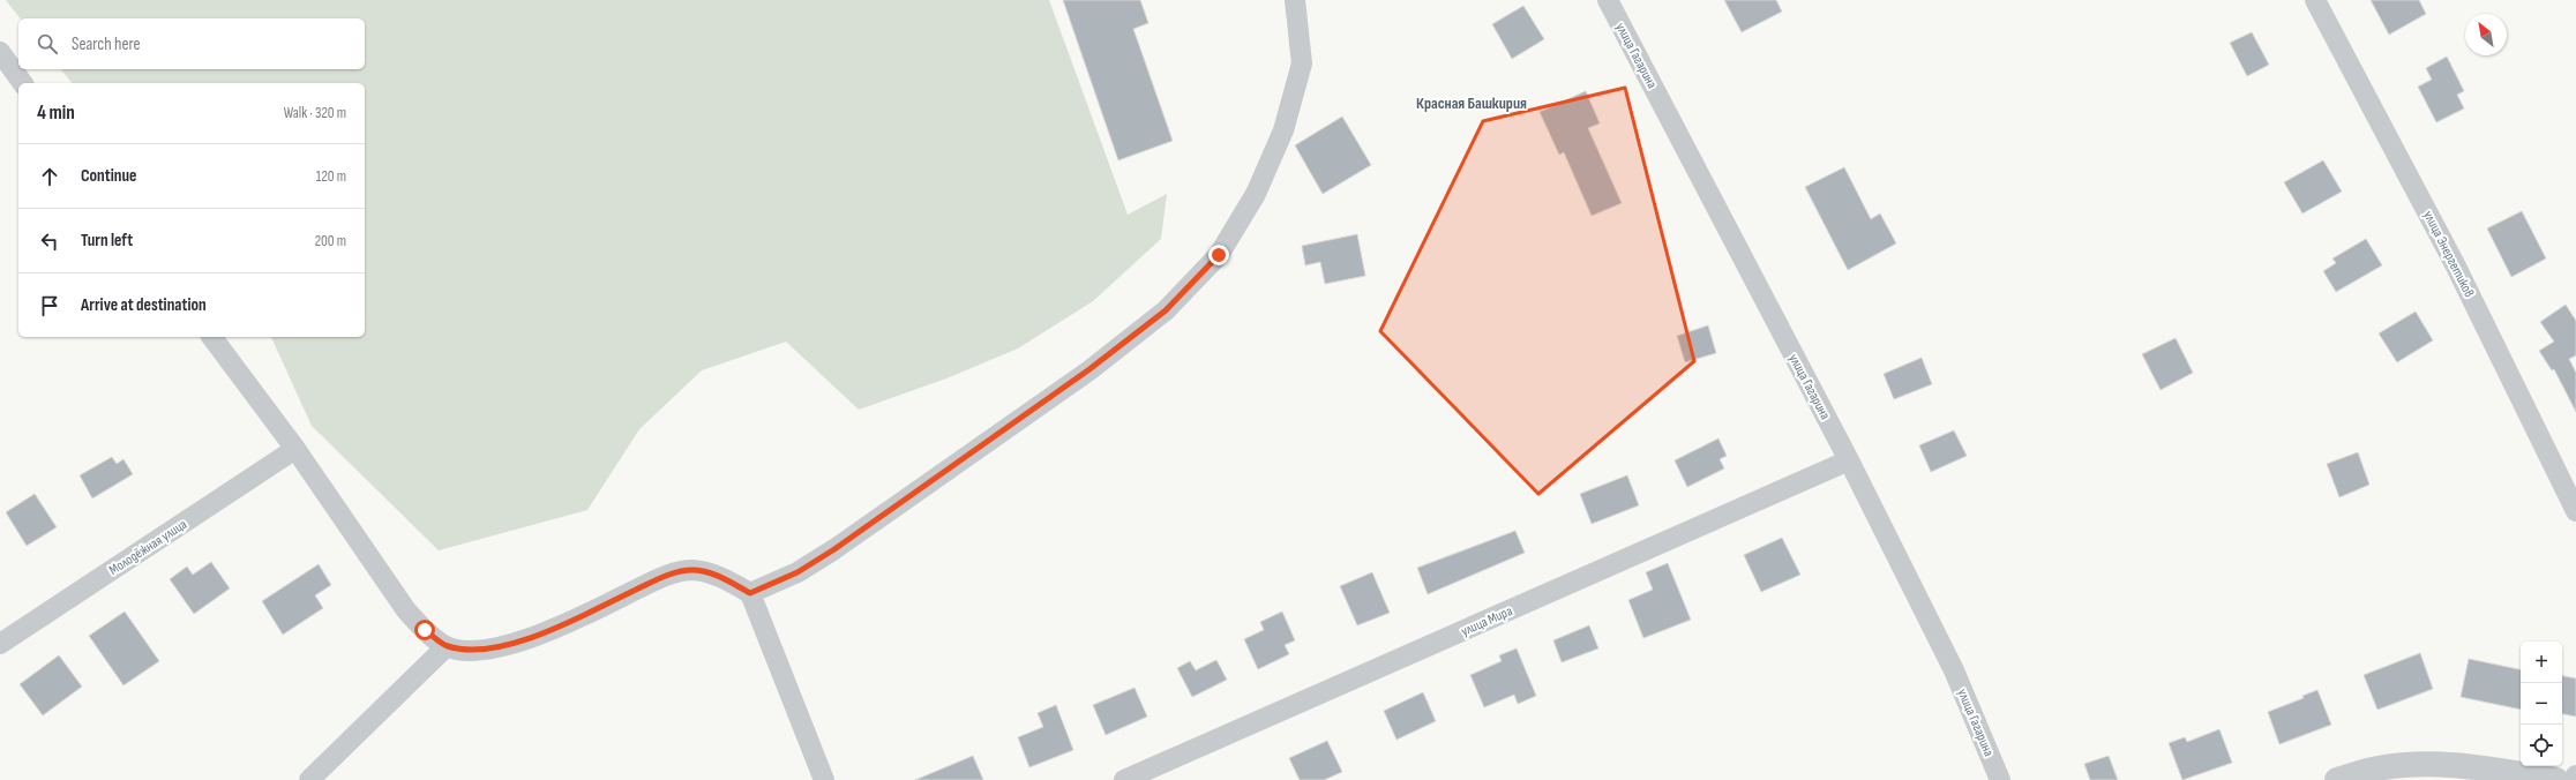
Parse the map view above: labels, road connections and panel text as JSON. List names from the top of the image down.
{
  "streets": {
    "street": [
      "улица Гагарина",
      "улица Энергетиков",
      "Молодёжная улица",
      "улица Мира"
    ]
  },
  "crossings": [
    ["улица Гагарина", "улица Мира"]
  ],
  "districts": ["Красная Башкирия"],
  "north": "top left",
  "page": {
    "search": "Search here",
    "heading": ["4 min", "Walk · 320 m"],
    "list": [
      ["Continue", "120 m"],
      ["Turn left", "200 m"],
      "Arrive at destination"
    ],
    "map_buttons": ["+", "−"]
  }
}
